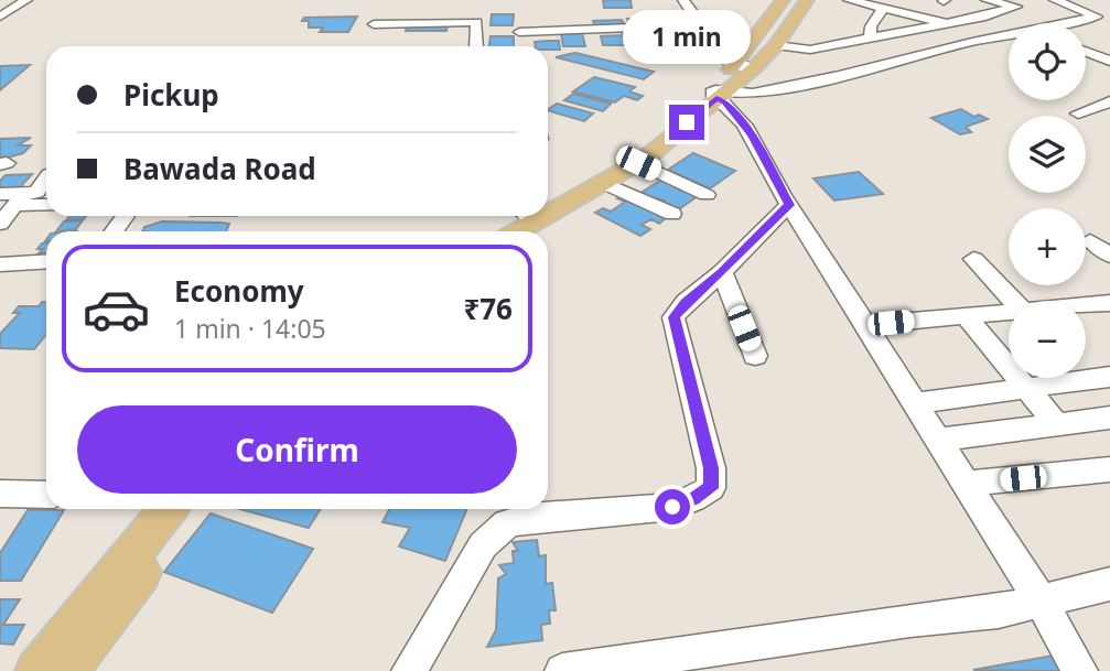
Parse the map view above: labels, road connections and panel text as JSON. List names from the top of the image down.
{
  "page": {
    "bubble": "1 min",
    "map_buttons": ["+", "−"],
    "banner": ["Pickup", "Bawada Road"],
    "list": [
      {
        "name": "Economy",
        "note": "1 min · 14:05",
        "value": "₹76"
      }
    ],
    "buttons": "Confirm"
  }
}
